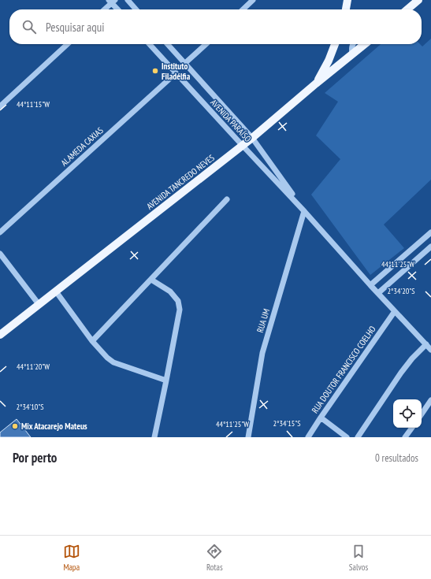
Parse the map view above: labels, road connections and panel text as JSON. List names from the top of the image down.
{
  "streets": {
    "main road": ["AVENIDA TANCREDO NEVES"],
    "street": [
      "AVENIDA PARAÍSO",
      "ALAMEDA CAXIAS",
      "RUA UM",
      "RUA DOUTOR FRANCISCO COELHO"
    ]
  },
  "crossings": [
    ["AVENIDA PARAÍSO", "ALAMEDA CAXIAS"],
    ["AVENIDA PARAÍSO", "AVENIDA TANCREDO NEVES"],
    ["AVENIDA PARAÍSO", "RUA UM"],
    ["AVENIDA PARAÍSO", "RUA DOUTOR FRANCISCO COELHO"]
  ],
  "places": ["Instituto Filadélfia", "Mix Atacarejo Mateus"],
  "page": {
    "search": "Pesquisar aqui",
    "heading": ["Por perto", "0 resultados"],
    "nav": ["Mapa", "Rotas", "Salvos"]
  },
  "coordinates": [
    "44°11'15\"W",
    "44°11'25\"W",
    "2°34'20\"S",
    "44°11'20\"W",
    "2°34'10\"S",
    "2°34'15\"S"
  ]
}
